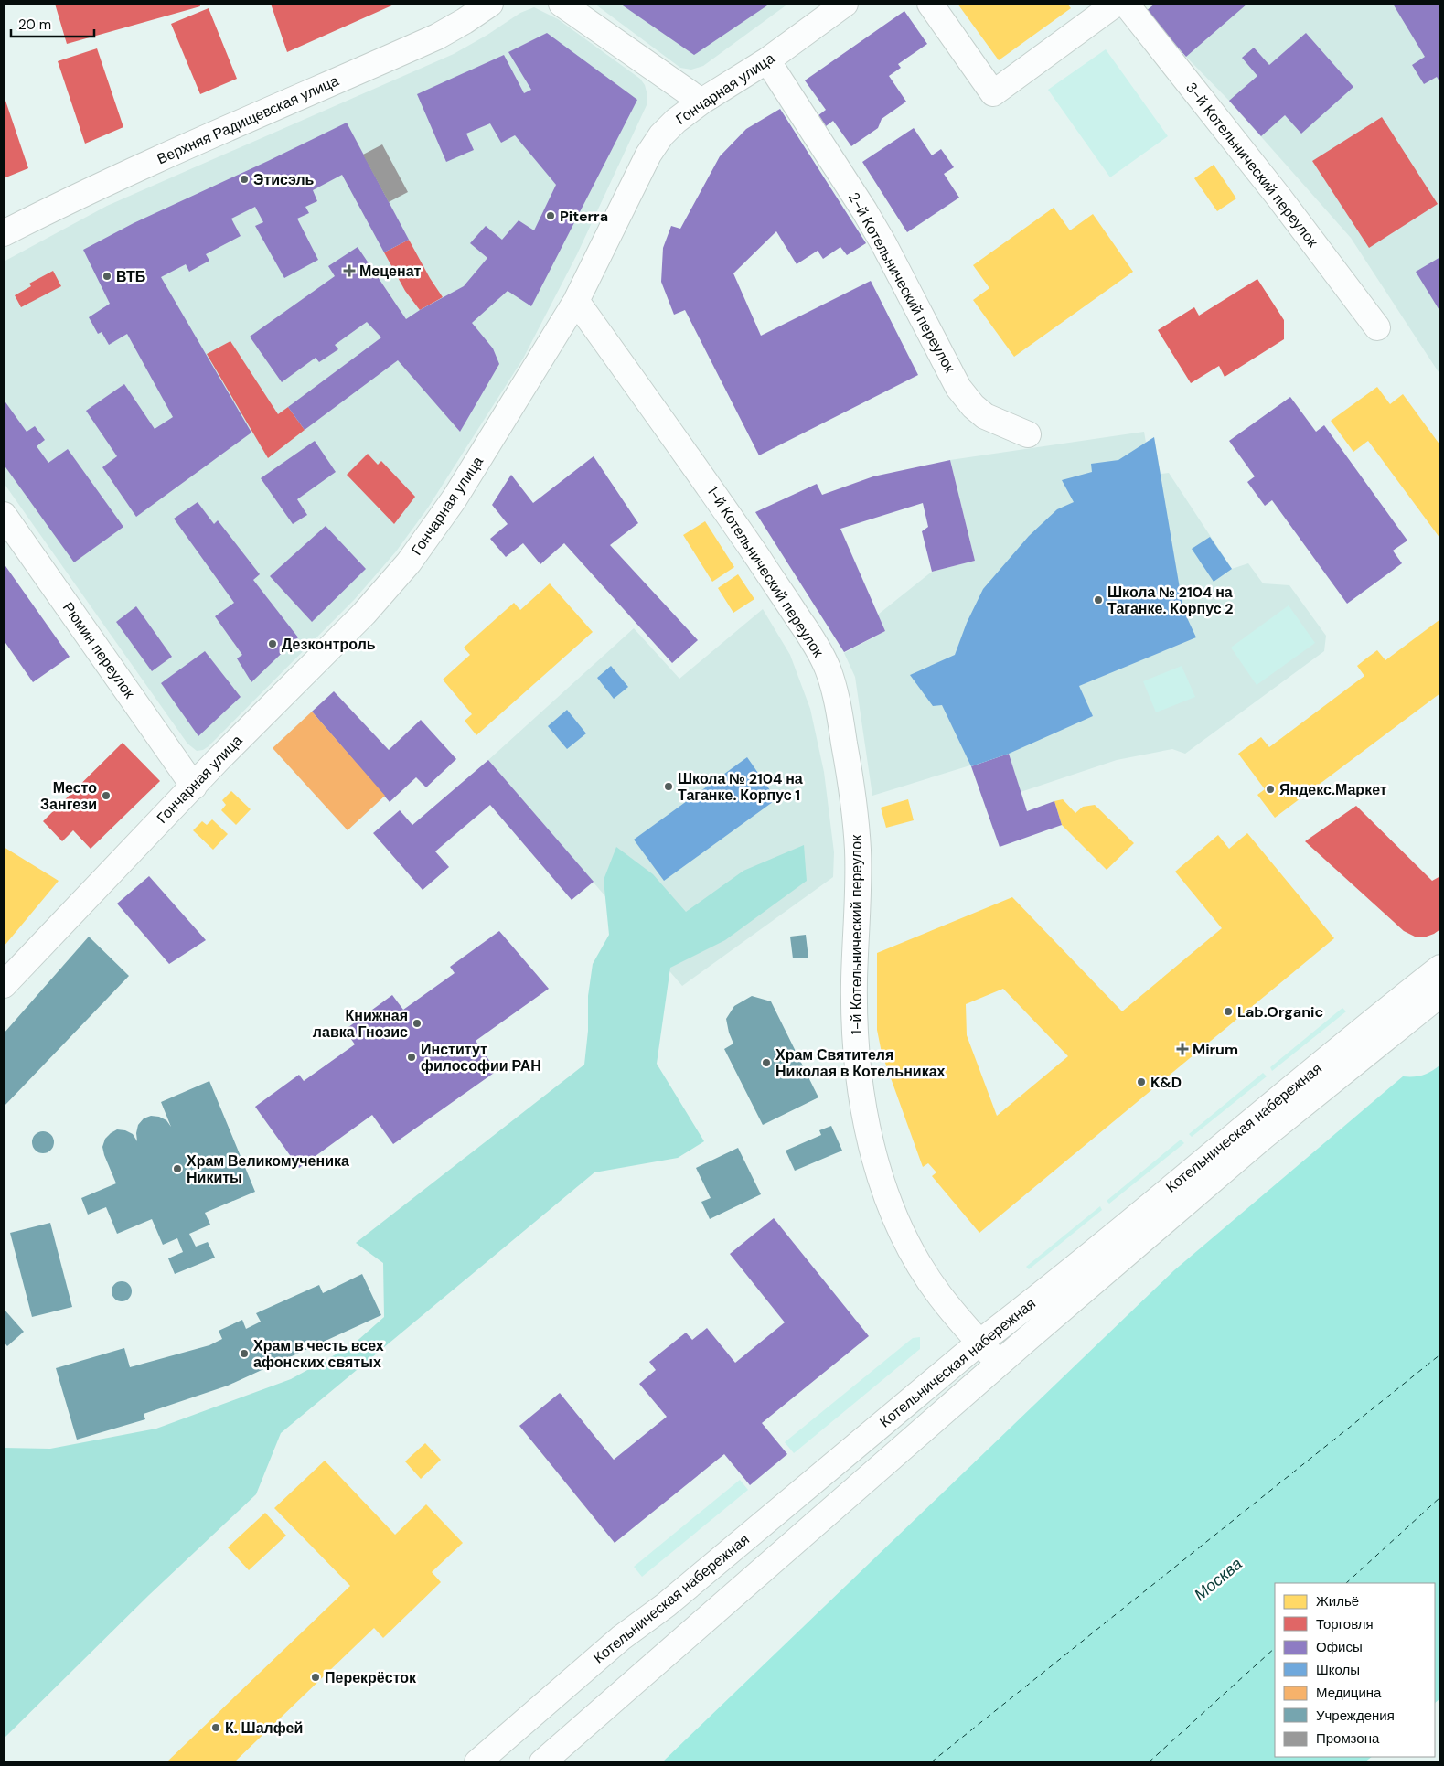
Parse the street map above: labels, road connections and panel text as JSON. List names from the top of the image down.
{
  "streets": {
    "street": [
      "Гончарная улица",
      "Верхняя Радищевская улица",
      "3-й Котельнический переулок",
      "2-й Котельнический переулок",
      "1-й Котельнический переулок",
      "Рюмин переулок",
      "Котельническая набережная"
    ]
  },
  "crossings": [
    ["Гончарная улица", "2-й Котельнический переулок"],
    ["Гончарная улица", "1-й Котельнический переулок"],
    ["Гончарная улица", "Рюмин переулок"],
    ["1-й Котельнический переулок", "Котельническая набережная"]
  ],
  "water": ["Москва"],
  "places": {
    "other": [
      "Этисэль",
      "Piterra",
      "ВТБ",
      "Школа № 2104 на Таганке. Корпус 2",
      "Дезконтроль",
      "Школа № 2104 на Таганке. Корпус 1",
      "Яндекс.Маркет",
      "Место Зангези",
      "Lab.Organic",
      "Книжная лавка Гнозис",
      "Институт философии РАН",
      "Храм Святителя Николая в Котельниках",
      "K&D",
      "Храм Великомученика Никиты",
      "Храм в честь всех афонских святых",
      "Перекрёсток",
      "К. Шалфей"
    ],
    "health": ["Меценат", "Mirum"]
  },
  "legend": [
    "Жильё",
    "Торговля",
    "Офисы",
    "Школы",
    "Медицина",
    "Учреждения",
    "Промзона"
  ],
  "scale_bar": "20 m"
}
